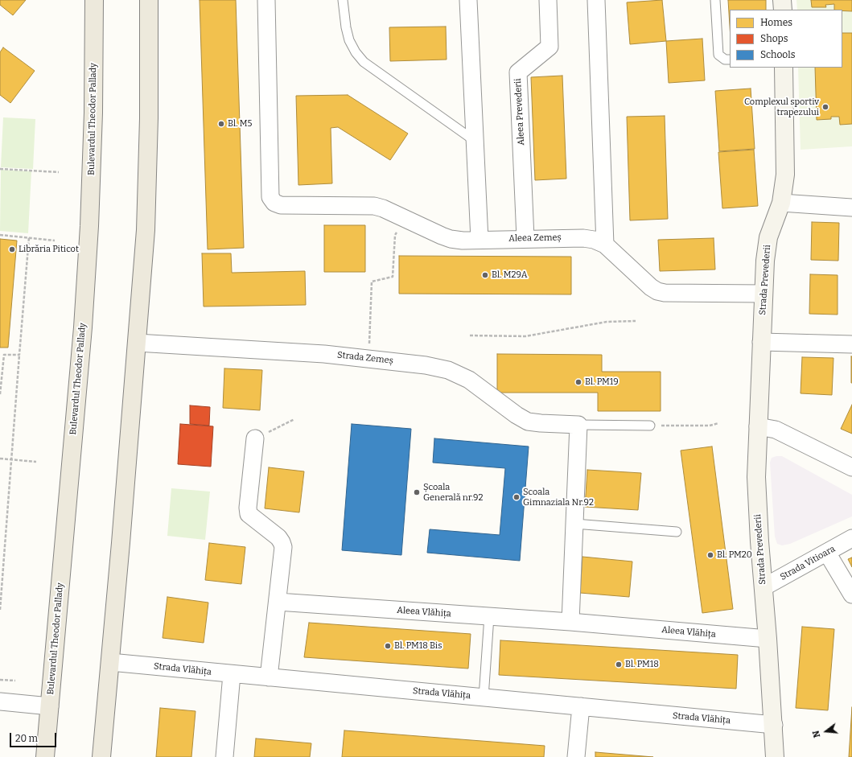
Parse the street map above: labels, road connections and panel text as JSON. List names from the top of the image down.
{
  "streets": {
    "main road": ["Bulevardul Theodor Pallady"],
    "street": [
      "Aleea Prevederii",
      "Aleea Zemeș",
      "Strada Prevederii",
      "Strada Zemeș",
      "Strada Vitioara",
      "Aleea Vlăhița",
      "Strada Vlăhița"
    ]
  },
  "crossings": [
    ["Aleea Prevederii", "Aleea Zemeș"],
    ["Aleea Zemeș", "Strada Prevederii"],
    ["Strada Prevederii", "Strada Vitioara"],
    ["Strada Prevederii", "Aleea Vlăhița"],
    ["Strada Prevederii", "Strada Vlăhița"]
  ],
  "places": [
    "Complexul sportiv trapezului",
    "Bl. M5",
    "Librăria Piticot",
    "Bl. M29A",
    "Bl. PM19",
    "Școala Generală nr.92",
    "Scoala Gimnaziala Nr.92",
    "Bl. PM20",
    "Bl. PM18 Bis",
    "Bl. PM18"
  ],
  "legend": ["Homes", "Shops", "Schools"],
  "scale_bar": "20 m",
  "north": "left"
}
